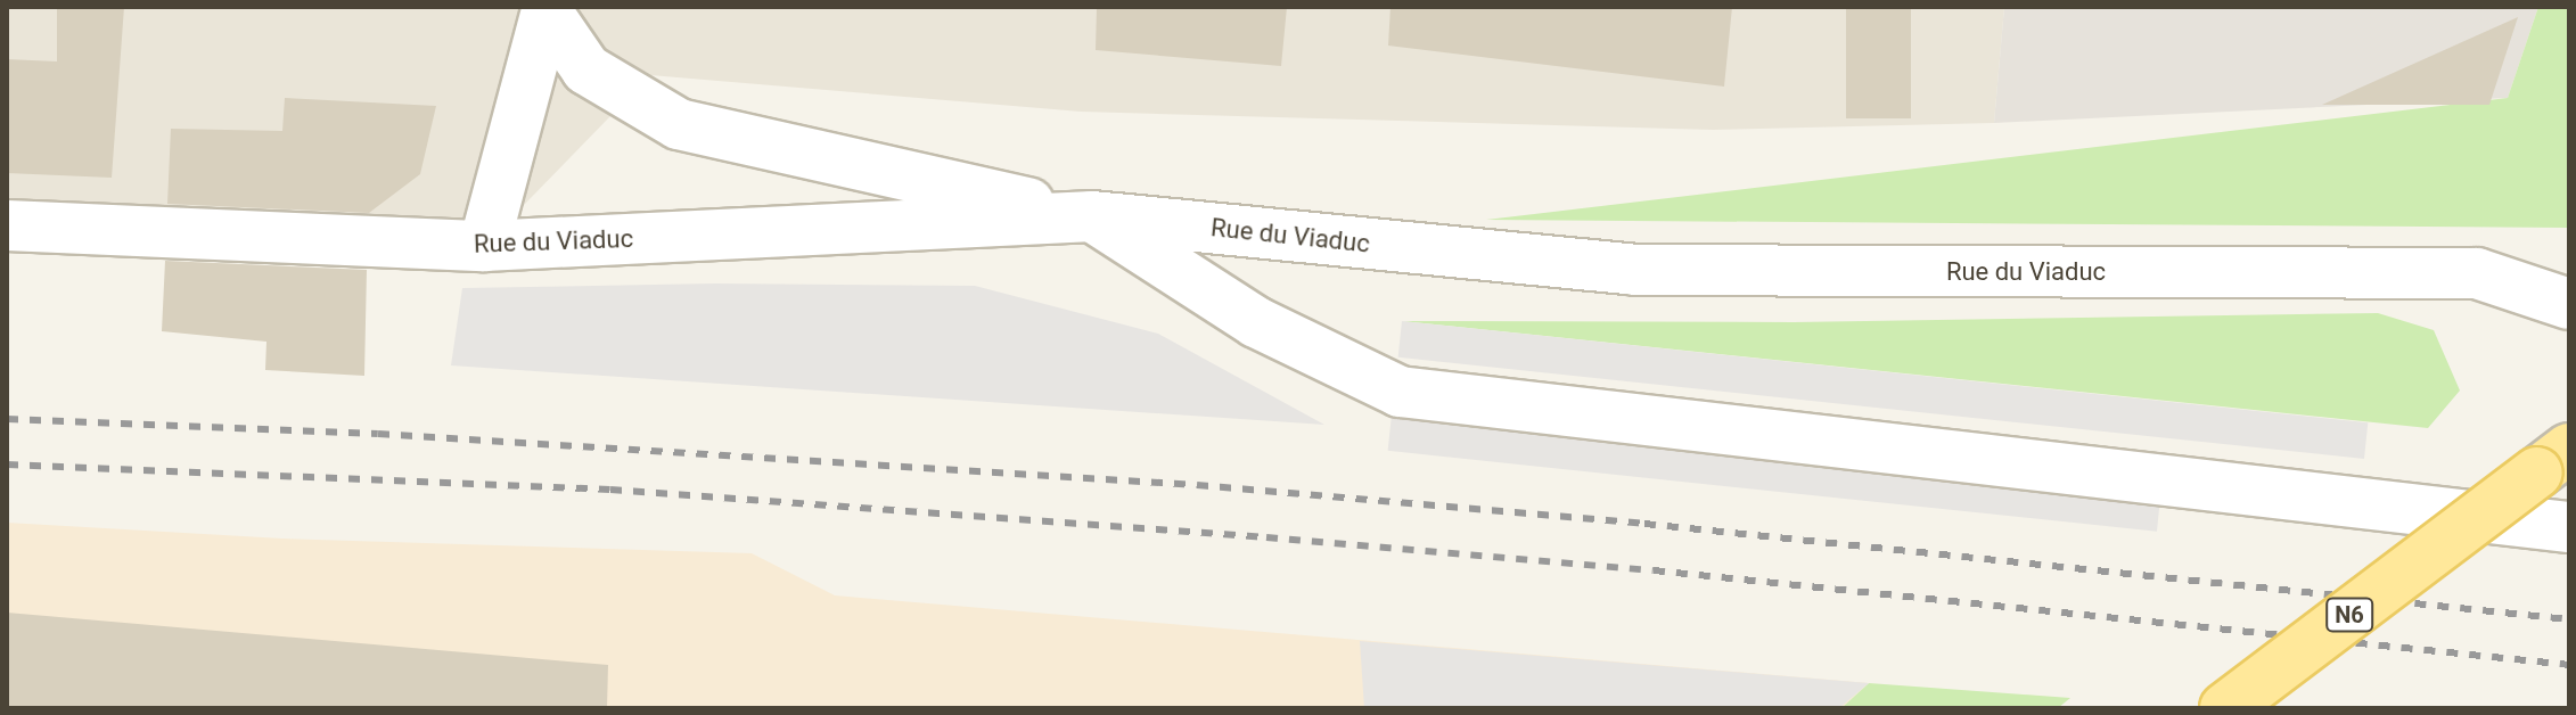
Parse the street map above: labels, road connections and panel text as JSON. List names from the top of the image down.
{
  "streets": {
    "main road": ["N6"],
    "street": ["Rue du Viaduc"]
  }
}
